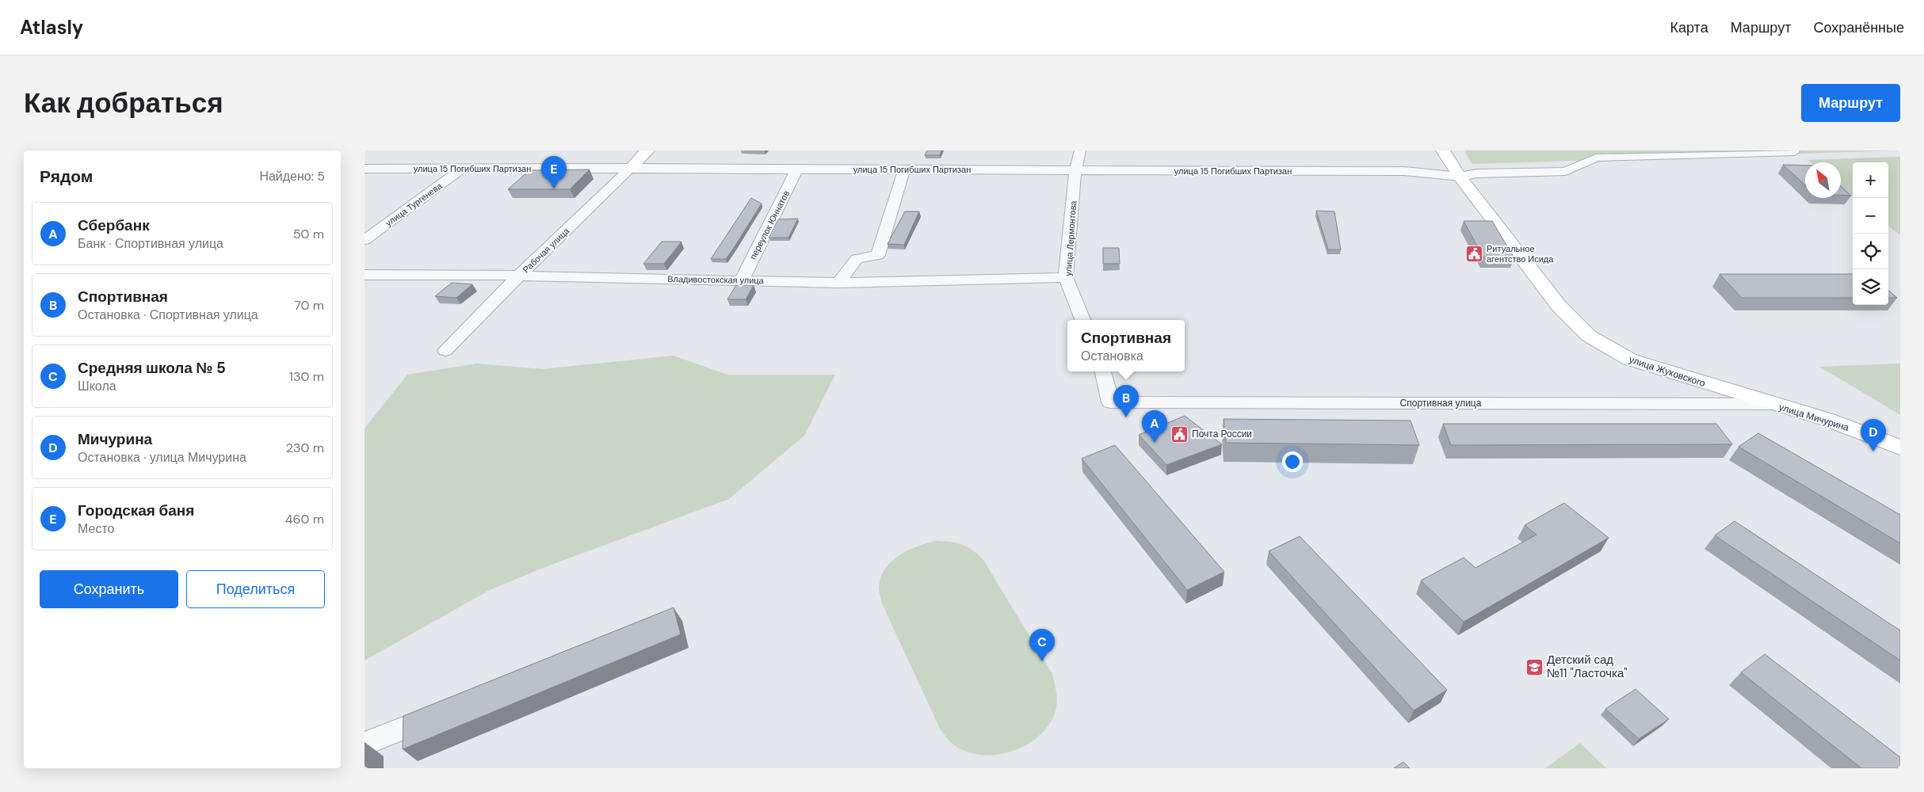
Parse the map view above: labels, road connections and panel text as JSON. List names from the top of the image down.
{
  "streets": {
    "street": [
      "улица 15 Погибших Партизан",
      "улица Тургенева",
      "переулок Юннатов",
      "улица Лермонтова",
      "Рабочая улица",
      "Владивостокская улица",
      "улица Жуковского",
      "Спортивная улица",
      "улица Мичурина"
    ]
  },
  "crossings": [
    ["улица 15 Погибших Партизан", "улица Тургенева"],
    ["улица 15 Погибших Партизан", "переулок Юннатов"],
    ["улица 15 Погибших Партизан", "улица Лермонтова"],
    ["улица 15 Погибших Партизан", "Рабочая улица"],
    ["улица 15 Погибших Партизан", "улица Жуковского"],
    ["переулок Юннатов", "Владивостокская улица"],
    ["улица Лермонтова", "Владивостокская улица"],
    ["Рабочая улица", "Владивостокская улица"],
    ["улица Жуковского", "Спортивная улица"],
    ["улица Жуковского", "улица Мичурина"],
    ["Спортивная улица", "улица Мичурина"]
  ],
  "places": {
    "public building": ["Ритуальное агентство Исида", "Почта России"],
    "school or university": ["Детский сад №11 \"Ласточка\""]
  },
  "north": "top left",
  "page": {
    "header": "Atlasly",
    "nav": ["Карта", "Маршрут", "Сохранённые"],
    "buttons": [
      "Маршрут",
      ["Сохранить", "Поделиться"]
    ],
    "title": "Как добраться",
    "heading": ["Рядом", "Найдено: 5"],
    "pins": [
      "E",
      "B",
      "A",
      "D",
      "C"
    ],
    "map_buttons": ["+", "−"],
    "list": [
      {
        "mark": "A",
        "name": "Сбербанк",
        "note": "Банк · Спортивная улица",
        "value": "50 m"
      },
      {
        "mark": "B",
        "name": "Спортивная",
        "note": "Остановка · Спортивная улица",
        "value": "70 m"
      },
      {
        "mark": "C",
        "name": "Средняя школа № 5",
        "note": "Школа",
        "value": "130 m"
      },
      {
        "mark": "D",
        "name": "Мичурина",
        "note": "Остановка · улица Мичурина",
        "value": "230 m"
      },
      {
        "mark": "E",
        "name": "Городская баня",
        "note": "Место",
        "value": "460 m"
      }
    ],
    "popup": ["Спортивная", "Остановка"]
  }
}
